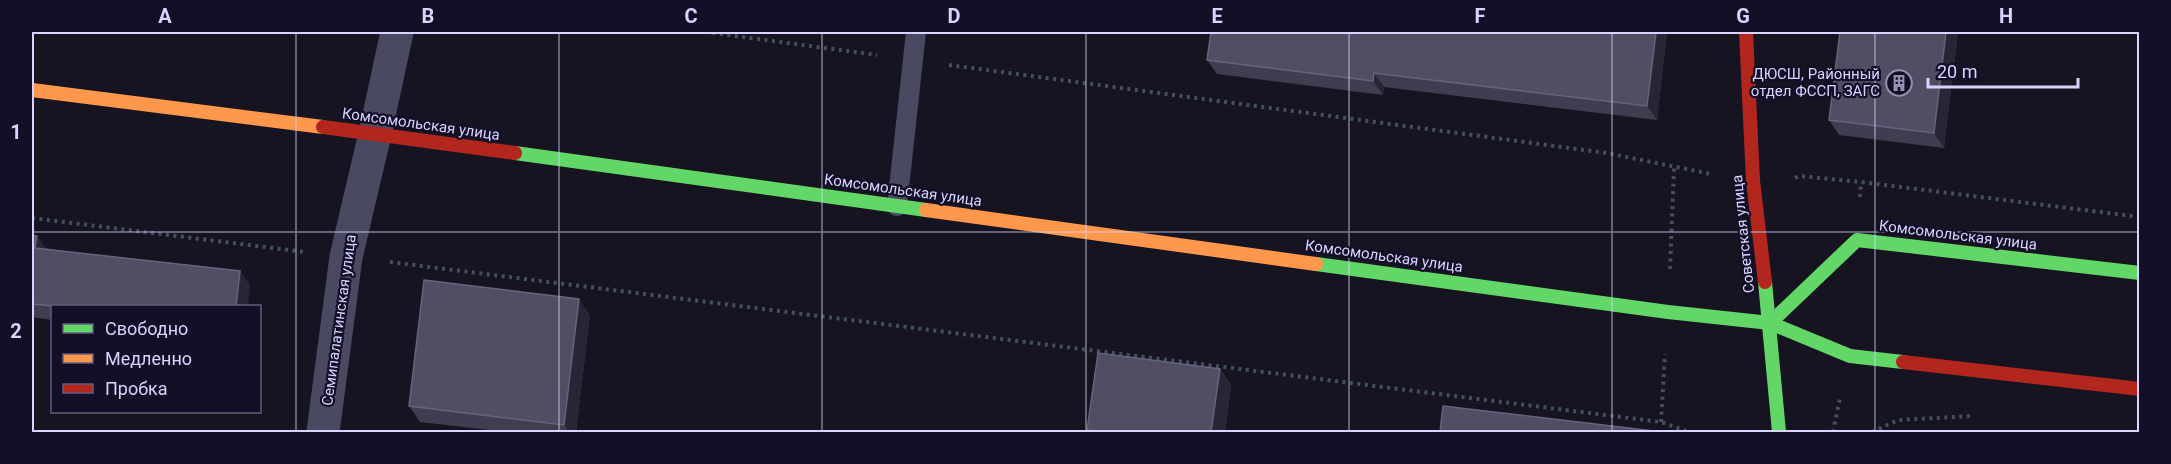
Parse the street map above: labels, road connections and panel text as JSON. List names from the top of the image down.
{
  "streets": {
    "main road": ["Комсомольская улица", "Советская улица"],
    "street": ["Семипалатинская улица"]
  },
  "crossings": [
    ["Комсомольская улица", "Советская улица"],
    ["Комсомольская улица", "Семипалатинская улица"]
  ],
  "places": {
    "building": ["ДЮСШ, Районный отдел ФССП, ЗАГС"]
  },
  "legend": ["Свободно", "Медленно", "Пробка"],
  "scale_bar": "20 m",
  "grid": {
    "columns": [
      "A",
      "B",
      "C",
      "D",
      "E",
      "F",
      "G",
      "H"
    ],
    "rows": ["1", "2"]
  }
}
